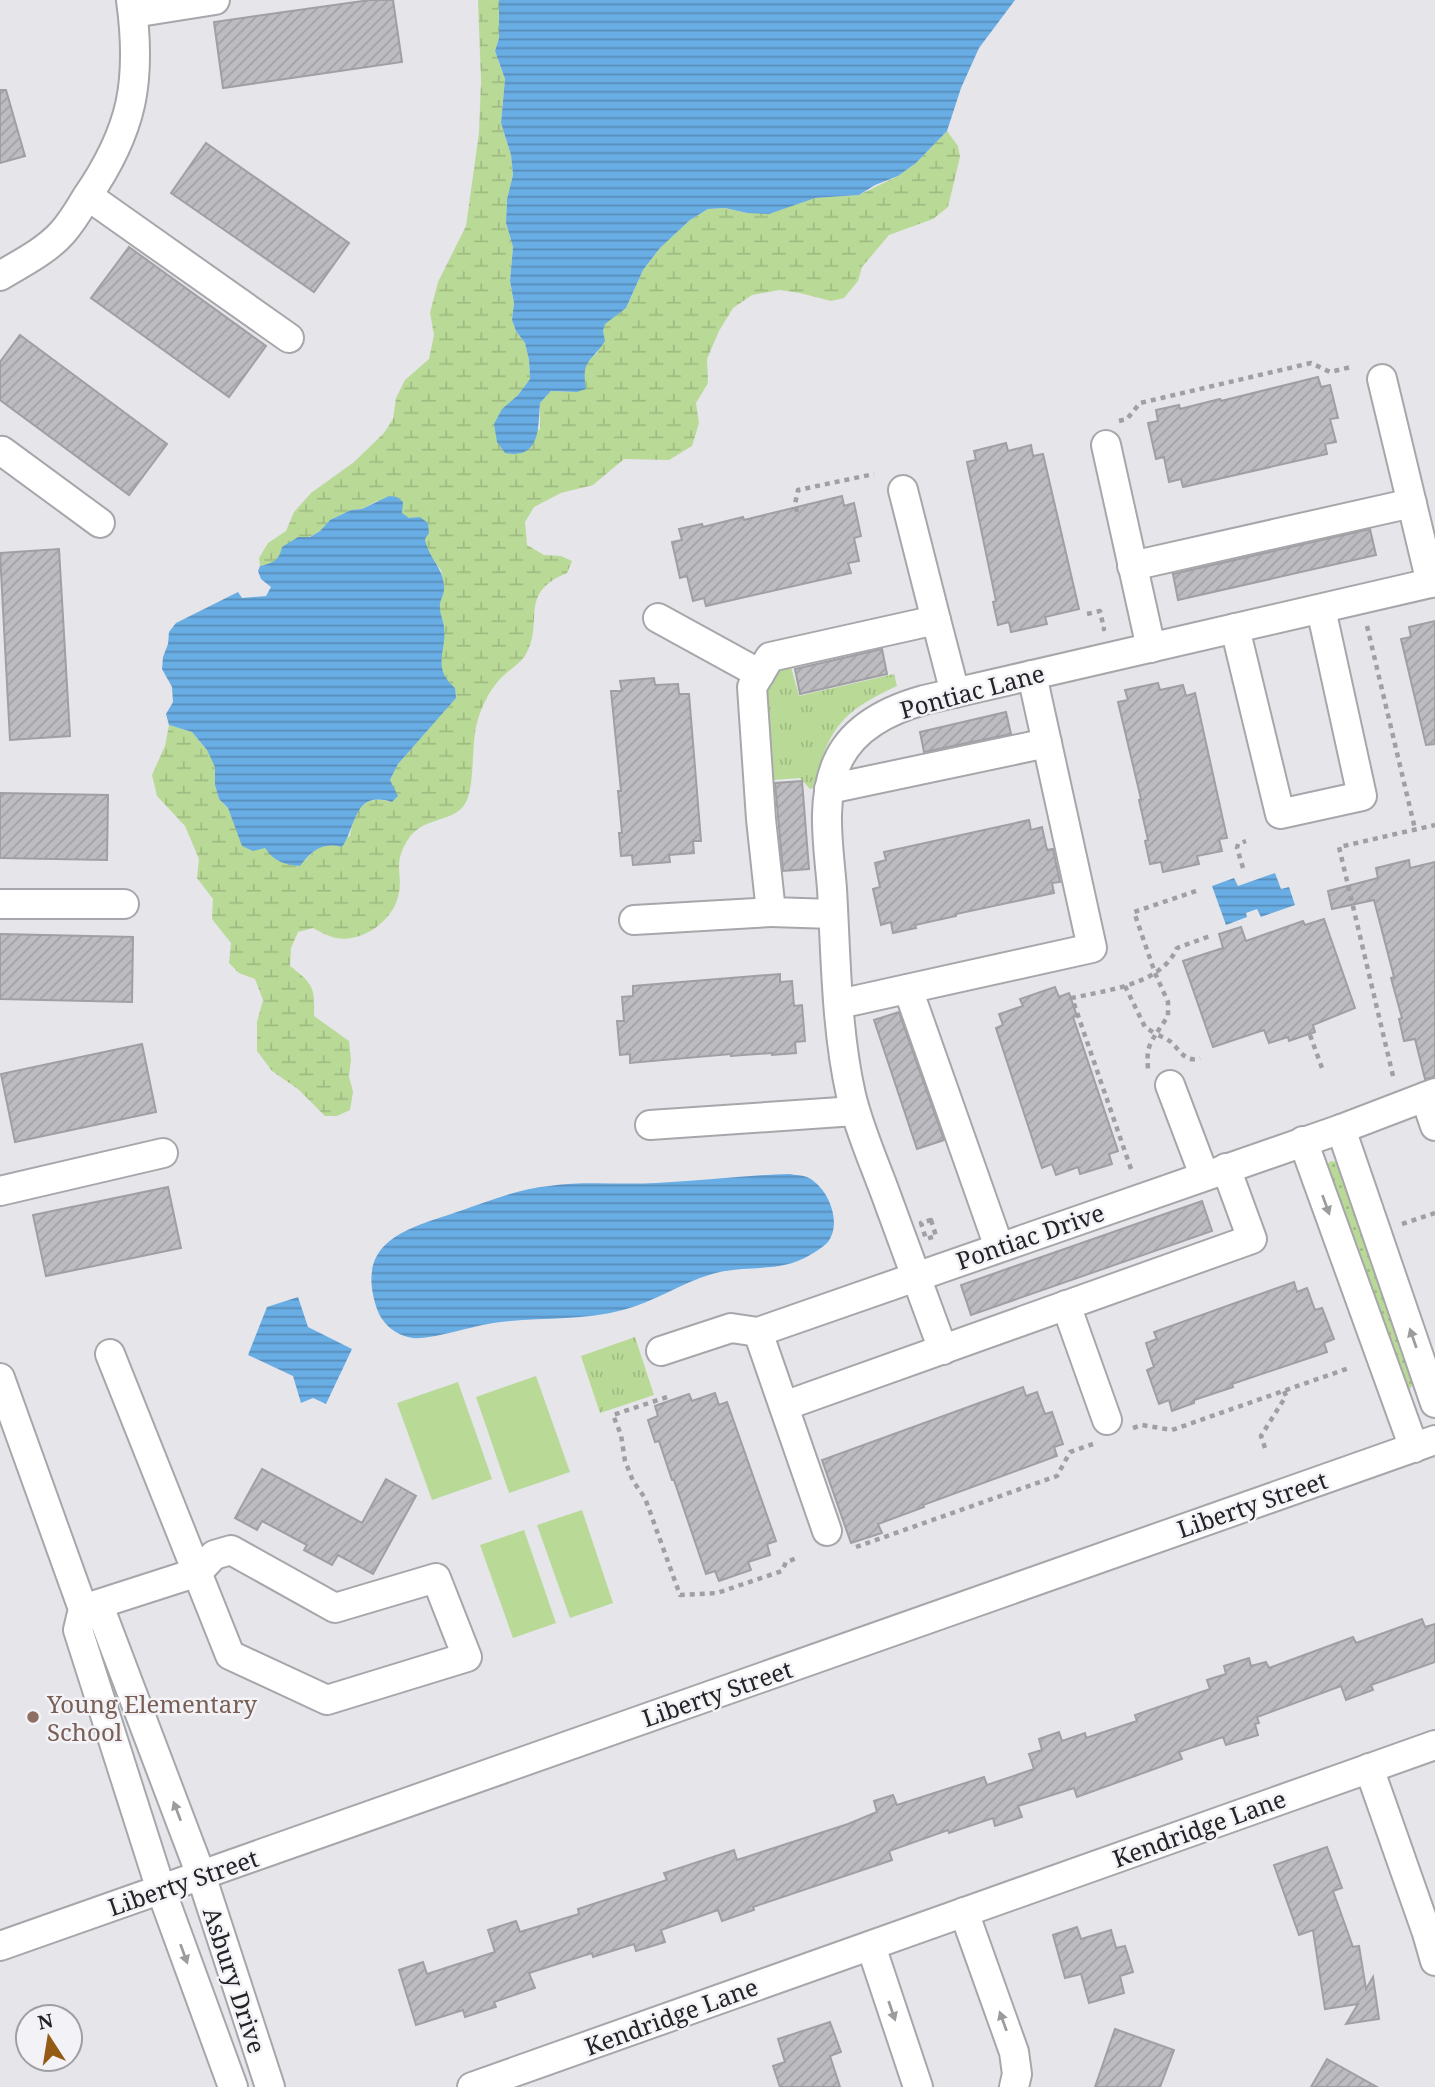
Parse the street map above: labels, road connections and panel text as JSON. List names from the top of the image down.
{
  "streets": {
    "street": [
      "Pontiac Lane",
      "Pontiac Drive",
      "Liberty Street",
      "Kendridge Lane",
      "Asbury Drive"
    ]
  },
  "crossings": [
    ["Pontiac Lane", "Pontiac Drive"],
    ["Liberty Street", "Asbury Drive"]
  ],
  "places": ["Young Elementary School"],
  "north": "top"
}
